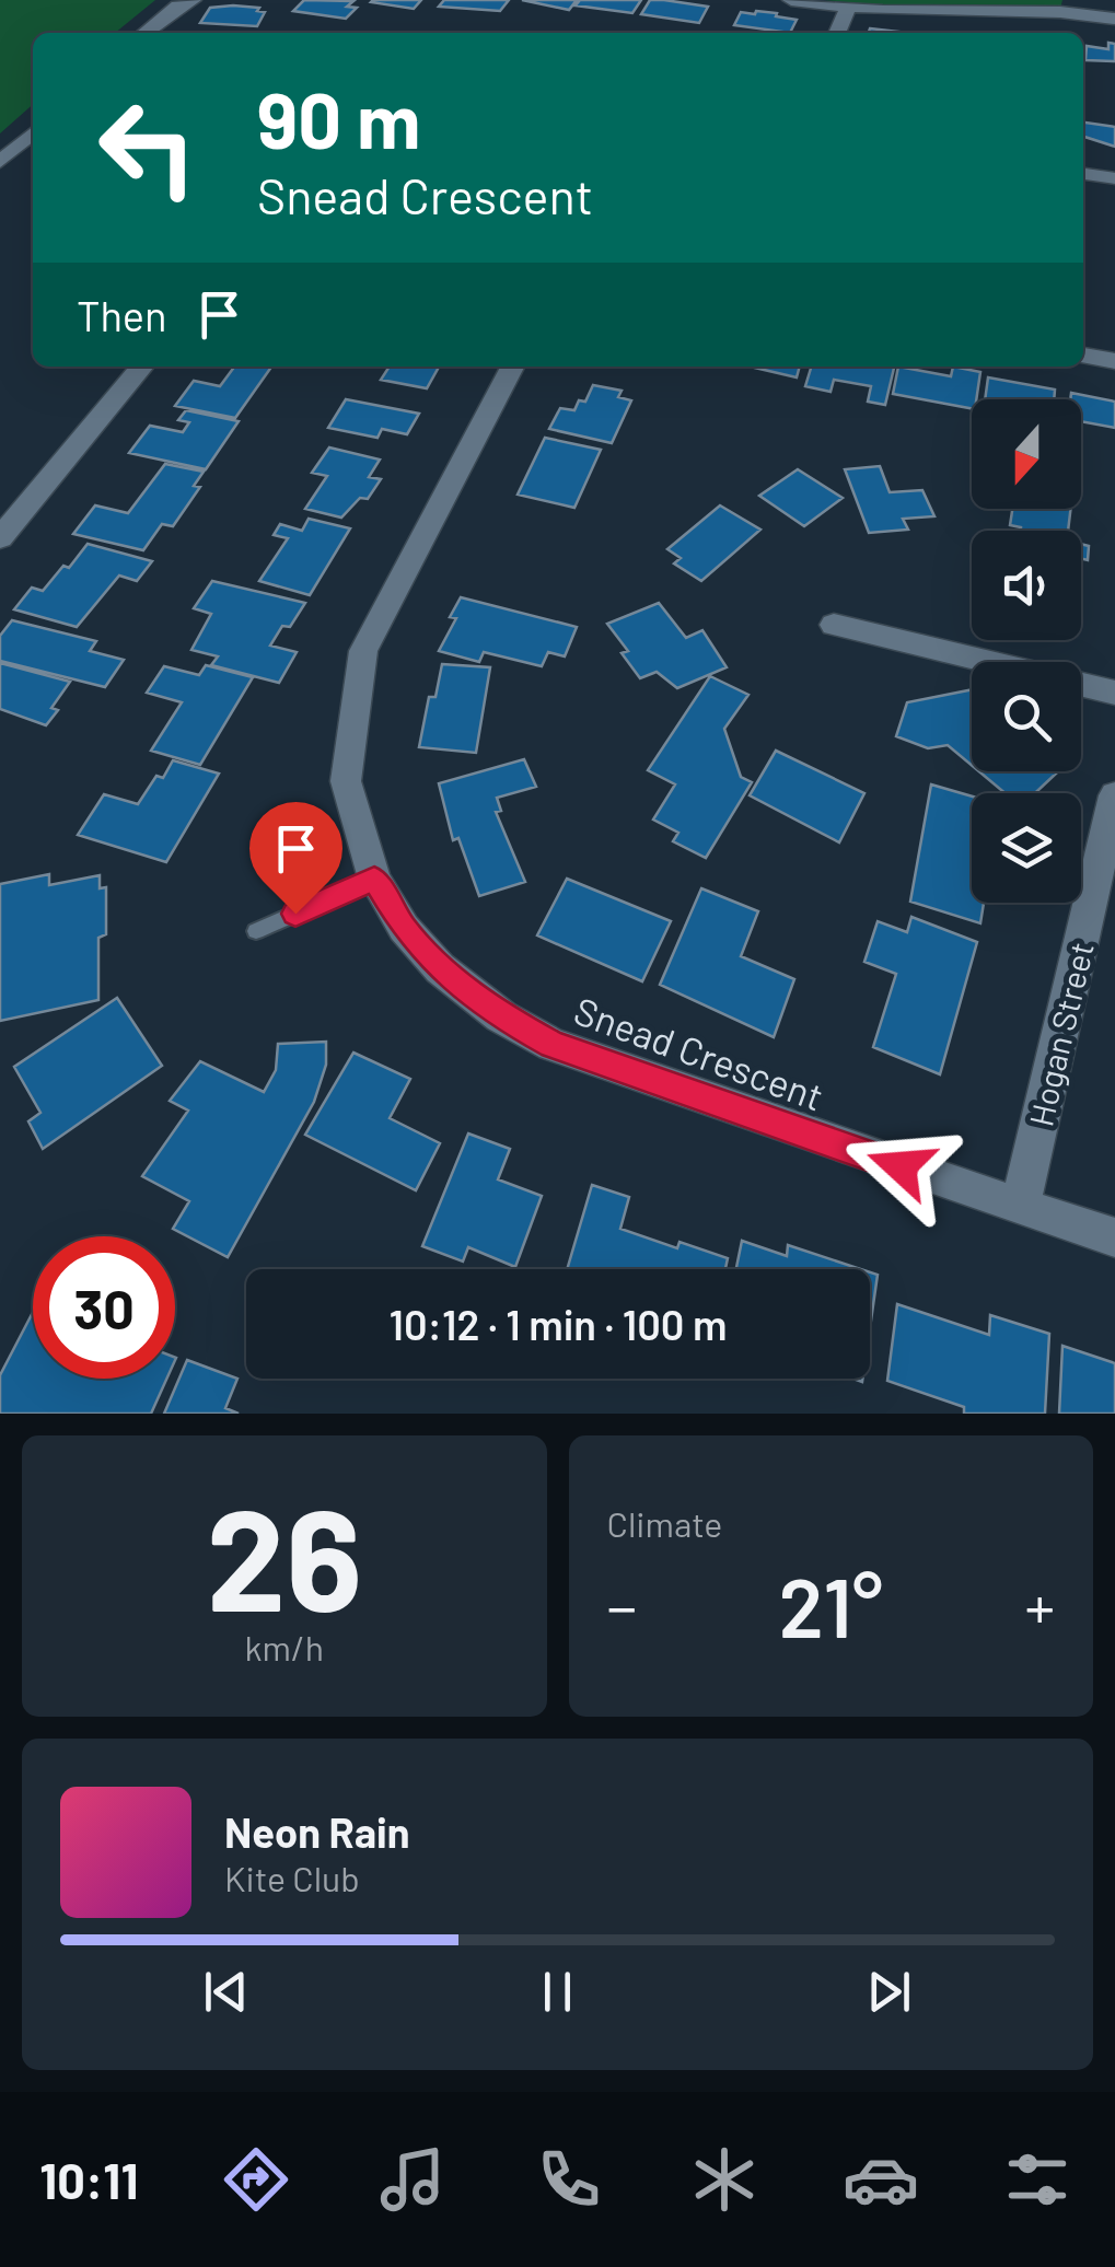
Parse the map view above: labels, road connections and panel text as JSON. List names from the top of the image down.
{
  "streets": {
    "street": ["Hogan Street", "Snead Crescent"]
  },
  "crossings": [
    ["Hogan Street", "Snead Crescent"]
  ],
  "north": "bottom",
  "page": {
    "turn": ["90 m", "Snead Crescent"],
    "then": "Then",
    "limit": "30",
    "trip": "10:12 · 1 min · 100 m",
    "tile": [
      ["26", "km/h"],
      "Climate"
    ],
    "heat": ["−", "21°", "+"],
    "song": ["Neon Rain", "Kite Club"],
    "tabs": "10:11"
  }
}
